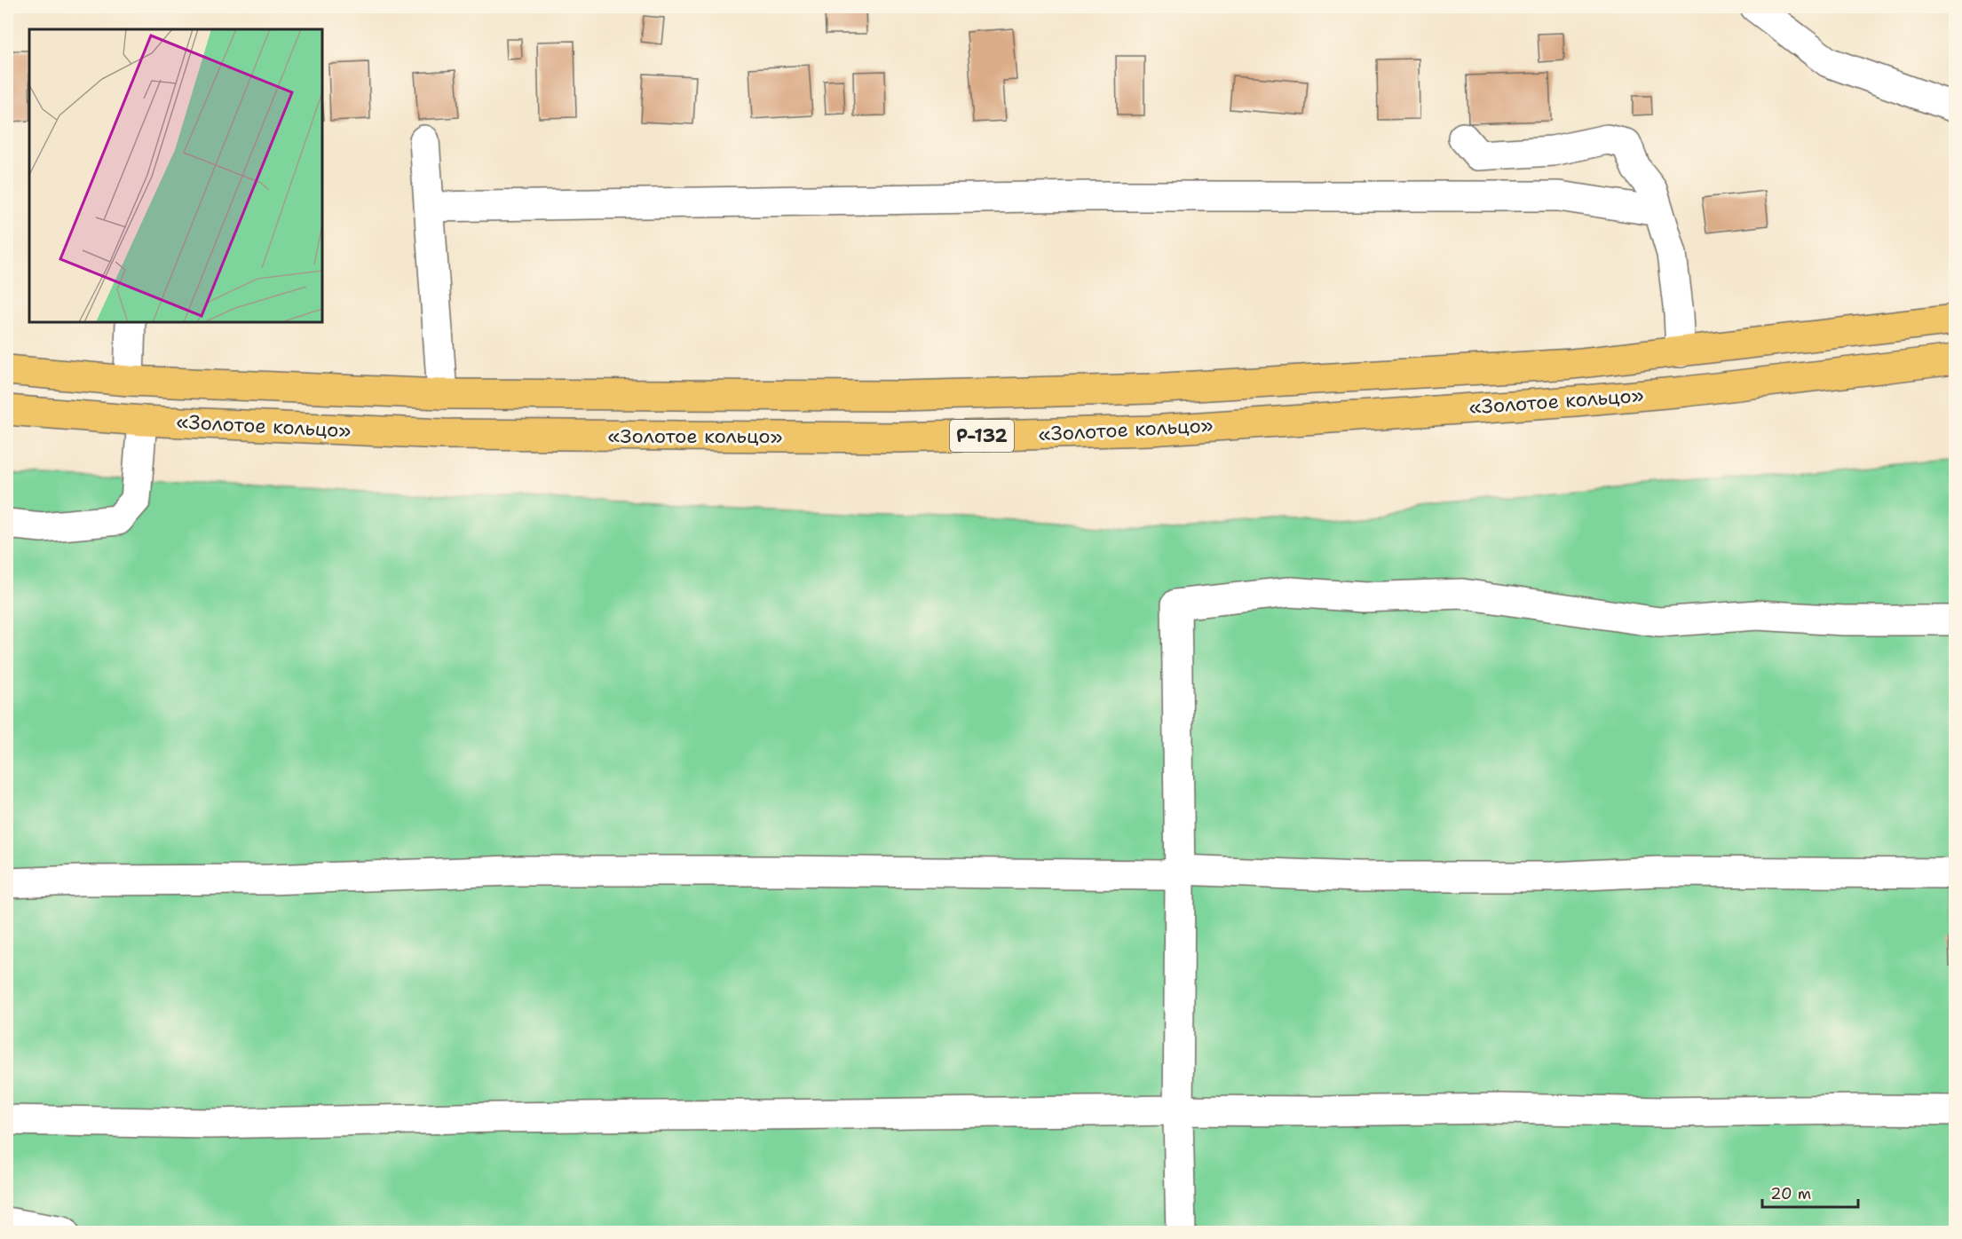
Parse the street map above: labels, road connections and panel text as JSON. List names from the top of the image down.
{
  "streets": {
    "highway": ["«Золотое кольцо»", "Р-132"]
  },
  "scale_bar": "20 m"
}
